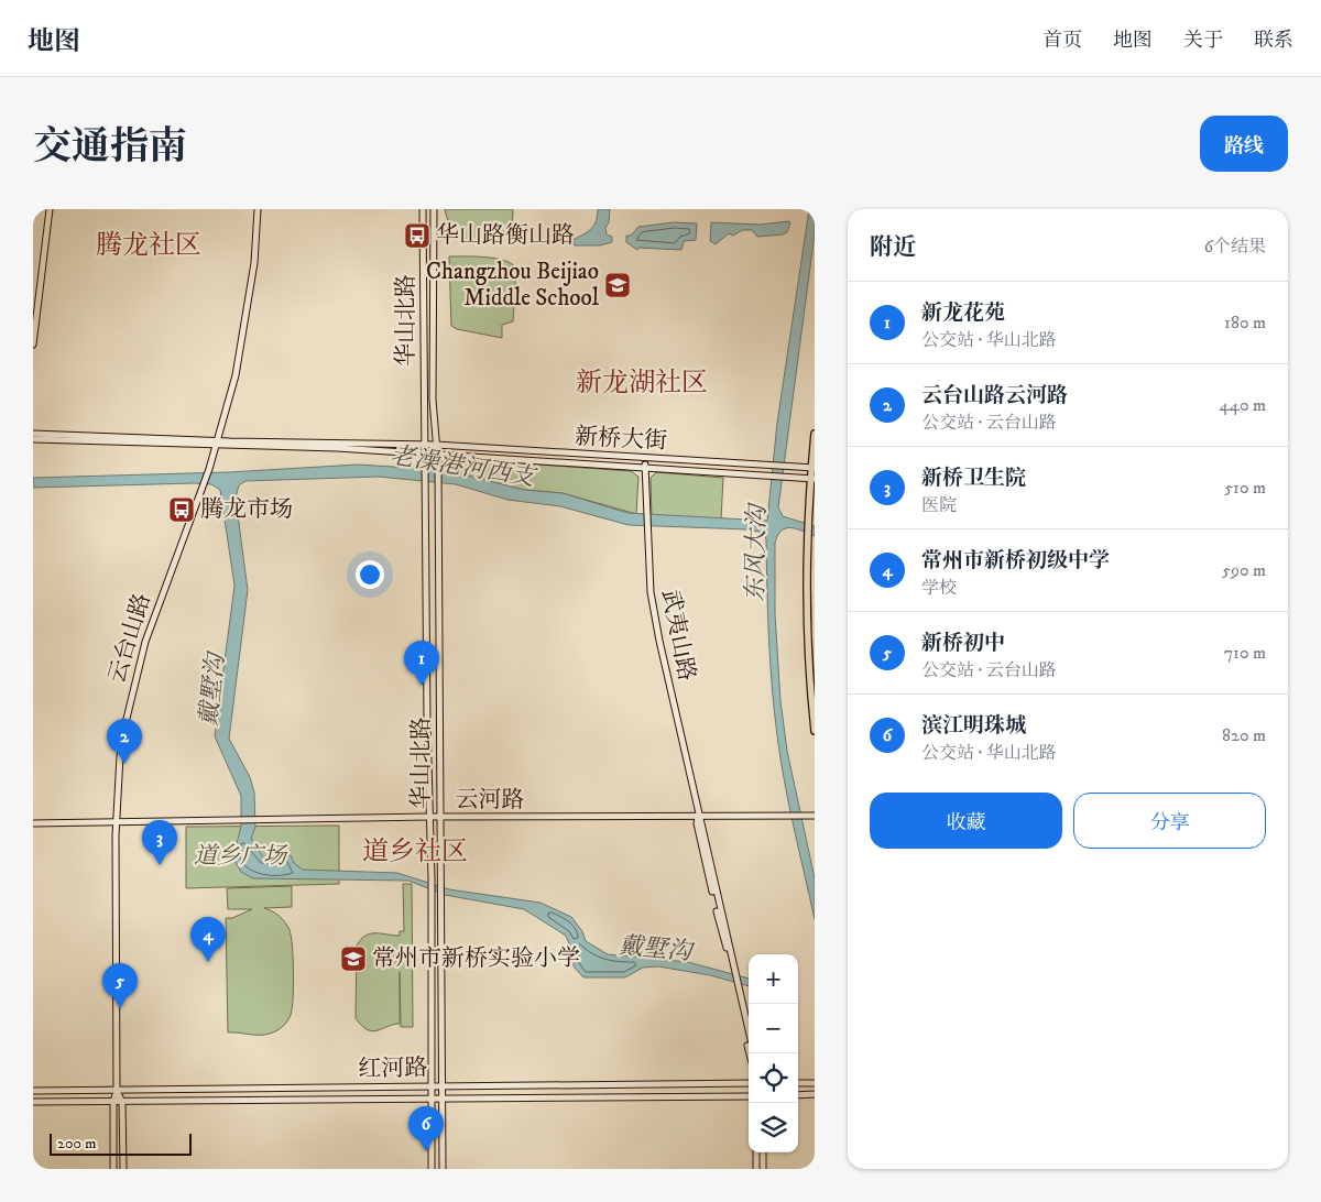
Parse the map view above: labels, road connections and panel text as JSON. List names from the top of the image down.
{
  "streets": {
    "street": [
      "华山北路",
      "新桥大街",
      "武夷山路",
      "云台山路",
      "云河路",
      "红河路"
    ]
  },
  "crossings": [
    ["华山北路", "新桥大街"],
    ["华山北路", "云河路"],
    ["华山北路", "红河路"],
    ["新桥大街", "武夷山路"],
    ["新桥大街", "云台山路"],
    ["武夷山路", "云河路"],
    ["云台山路", "云河路"],
    ["云台山路", "红河路"]
  ],
  "districts": ["腾龙社区", "新龙湖社区", "道乡社区"],
  "water": ["老澡港河西支", "东风大沟", "戴墅沟"],
  "parks": ["道乡广场"],
  "places": {
    "bus stop": ["华山路衡山路", "腾龙市场"],
    "school or university": ["Changzhou Beijiao Middle School", "常州市新桥实验小学"]
  },
  "scale_bar": "200 m",
  "page": {
    "header": "地图",
    "nav": [
      "首页",
      "地图",
      "关于",
      "联系"
    ],
    "title": "交通指南",
    "buttons": [
      "路线",
      ["收藏", "分享"]
    ],
    "heading": ["附近", "6个结果"],
    "list": [
      {
        "mark": "1",
        "name": "新龙花苑",
        "note": "公交站 · 华山北路",
        "value": "180 m"
      },
      {
        "mark": "2",
        "name": "云台山路云河路",
        "note": "公交站 · 云台山路",
        "value": "440 m"
      },
      {
        "mark": "3",
        "name": "新桥卫生院",
        "note": "医院",
        "value": "510 m"
      },
      {
        "mark": "4",
        "name": "常州市新桥初级中学",
        "note": "学校",
        "value": "590 m"
      },
      {
        "mark": "5",
        "name": "新桥初中",
        "note": "公交站 · 云台山路",
        "value": "710 m"
      },
      {
        "mark": "6",
        "name": "滨江明珠城",
        "note": "公交站 · 华山北路",
        "value": "820 m"
      }
    ],
    "pins": [
      "1",
      "2",
      "3",
      "4",
      "5",
      "6"
    ],
    "map_buttons": ["+", "−"],
    "scale": "200 m"
  }
}
